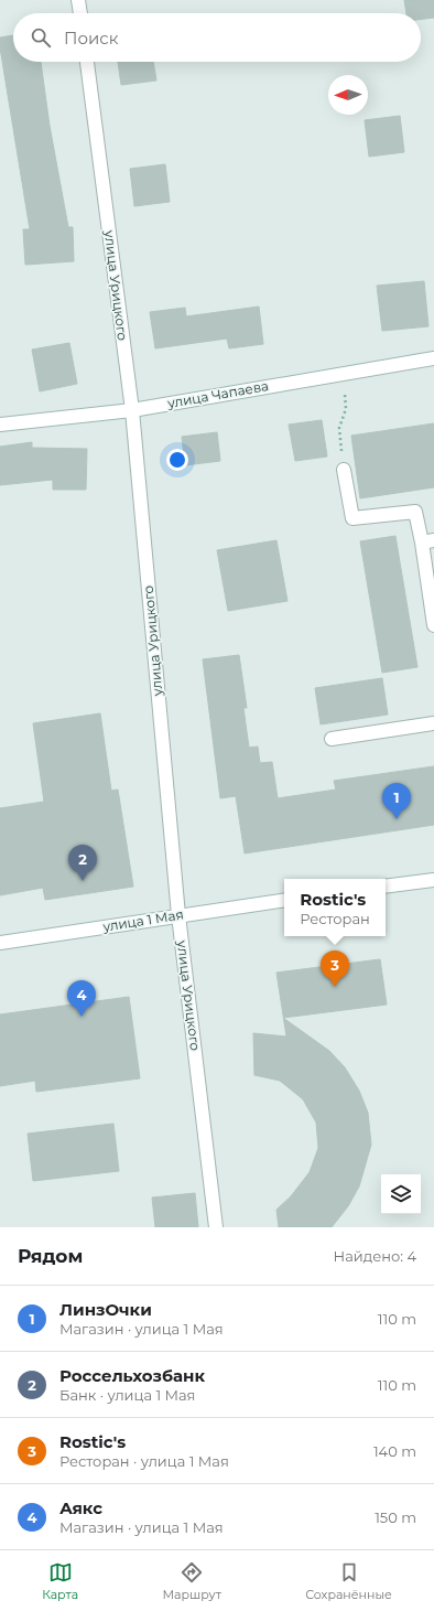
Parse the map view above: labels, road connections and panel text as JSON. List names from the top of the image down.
{
  "streets": {
    "street": ["улица Урицкого", "улица Чапаева", "улица 1 Мая"]
  },
  "crossings": [
    ["улица Урицкого", "улица Чапаева"],
    ["улица Урицкого", "улица 1 Мая"]
  ],
  "north": "left",
  "page": {
    "search": "Поиск",
    "pins": [
      "1",
      "2",
      "3",
      "4"
    ],
    "popup": ["Rostic's", "Ресторан"],
    "heading": ["Рядом", "Найдено: 4"],
    "list": [
      {
        "mark": "1",
        "name": "ЛинзОчки",
        "note": "Магазин · улица 1 Мая",
        "value": "110 m"
      },
      {
        "mark": "2",
        "name": "Россельхозбанк",
        "note": "Банк · улица 1 Мая",
        "value": "110 m"
      },
      {
        "mark": "3",
        "name": "Rostic's",
        "note": "Ресторан · улица 1 Мая",
        "value": "140 m"
      },
      {
        "mark": "4",
        "name": "Аякс",
        "note": "Магазин · улица 1 Мая",
        "value": "150 m"
      }
    ],
    "nav": ["Карта", "Маршрут", "Сохранённые"]
  }
}
